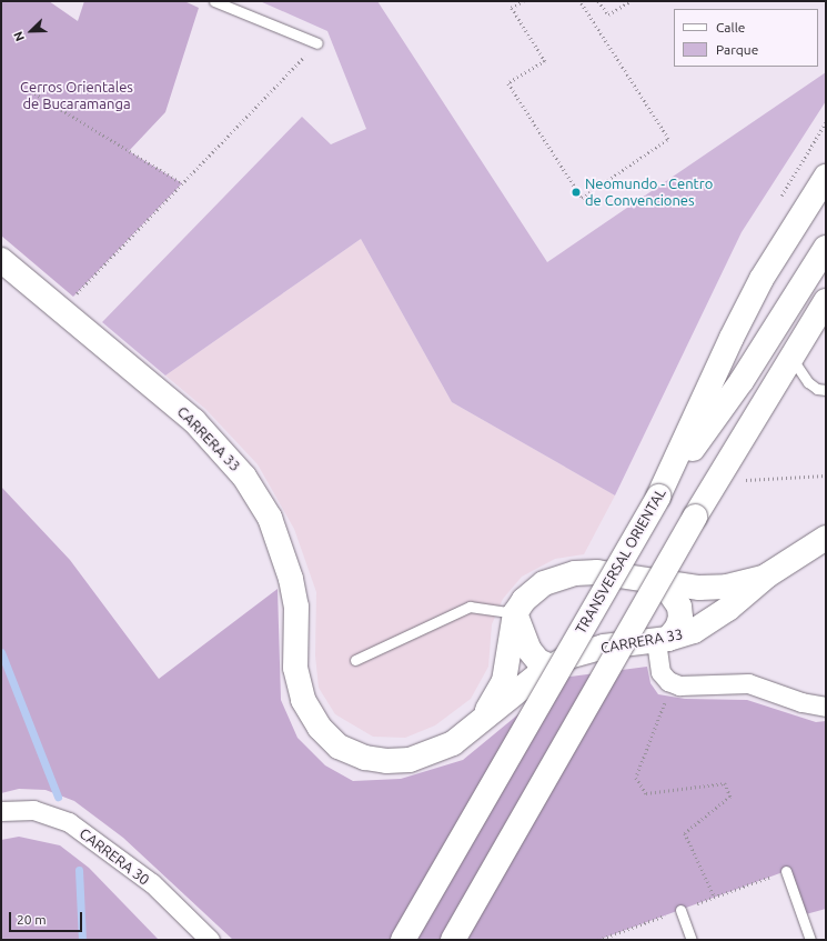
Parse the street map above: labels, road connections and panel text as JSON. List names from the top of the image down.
{
  "streets": {
    "main road": ["CARRERA 33", "TRANSVERSAL ORIENTAL"],
    "street": ["CARRERA 30"]
  },
  "parks": ["Cerros Orientales de Bucaramanga"],
  "places": ["Neomundo - Centro de Convenciones"],
  "legend": ["Calle", "Parque"],
  "scale_bar": "20 m",
  "north": "bottom left"
}
